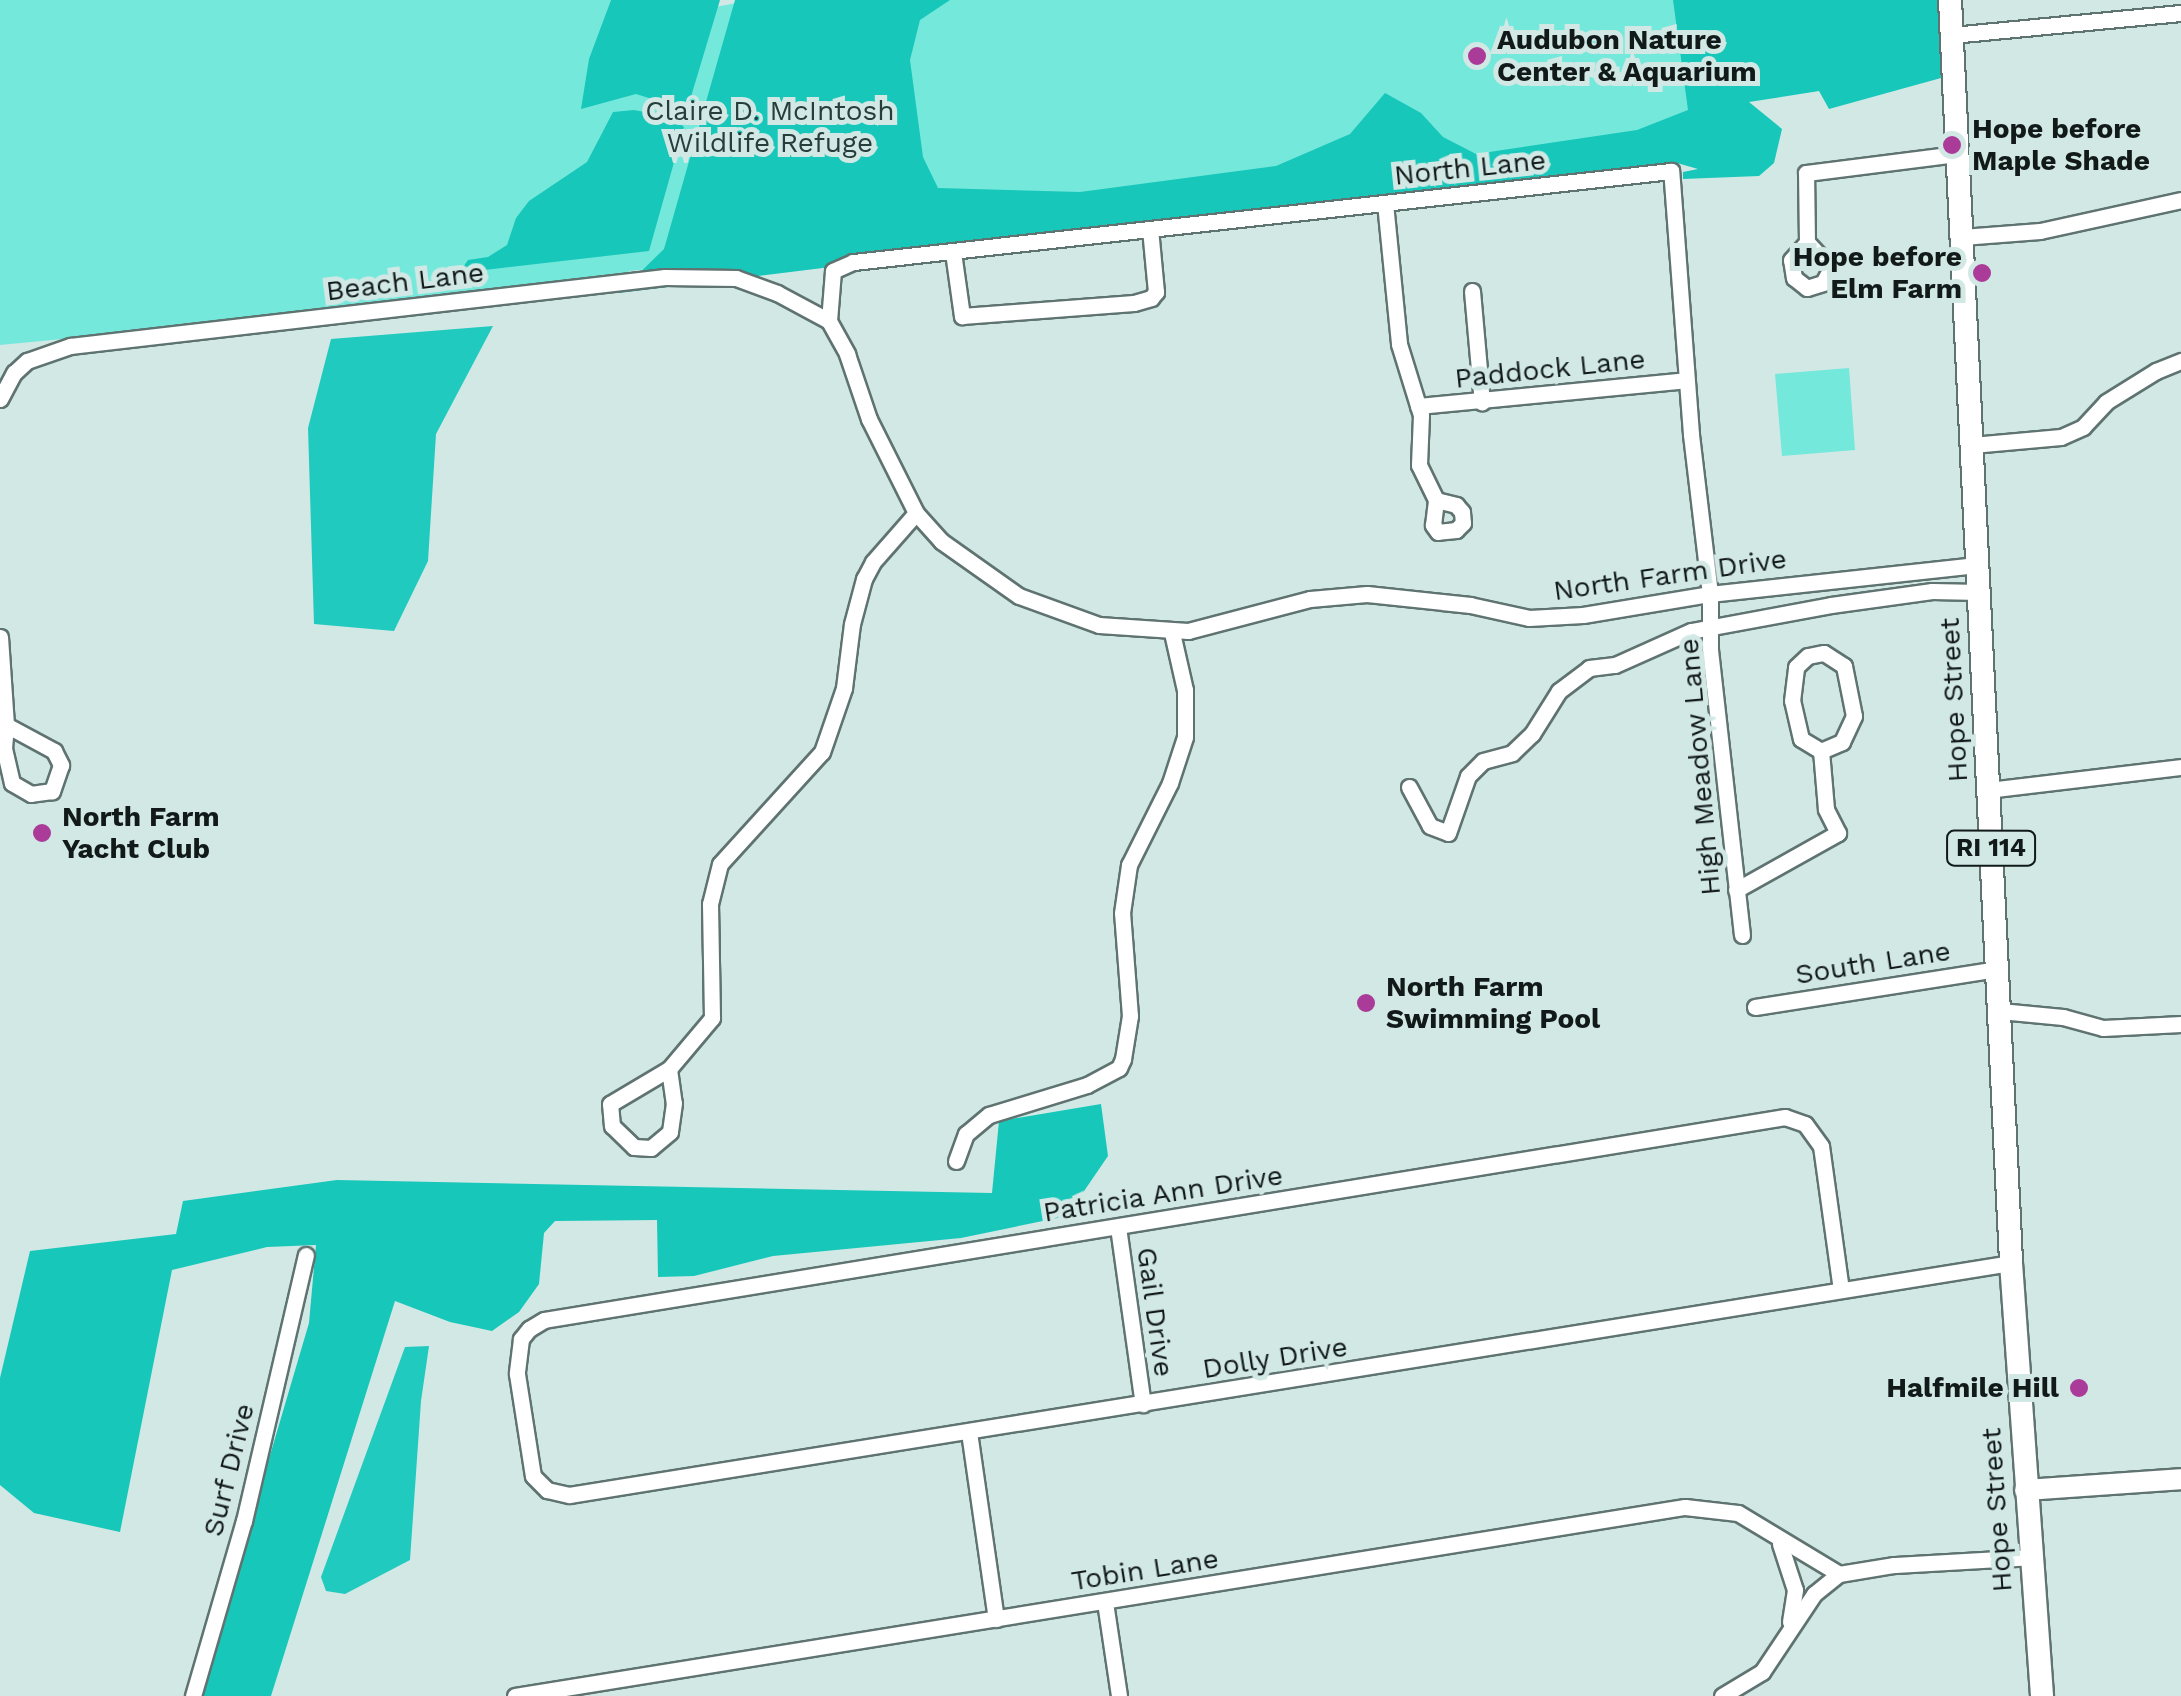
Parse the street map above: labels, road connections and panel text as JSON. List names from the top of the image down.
{
  "streets": {
    "main road": ["Hope Street", "RI 114"],
    "street": [
      "North Lane",
      "Beach Lane",
      "Paddock Lane",
      "North Farm Drive",
      "High Meadow Lane",
      "South Lane",
      "Patricia Ann Drive",
      "Gail Drive",
      "Dolly Drive",
      "Surf Drive",
      "Tobin Lane"
    ]
  },
  "crossings": [
    ["North Lane", "Beach Lane"],
    ["North Lane", "Paddock Lane"],
    ["North Lane", "North Farm Drive"],
    ["North Lane", "High Meadow Lane"],
    ["Beach Lane", "North Farm Drive"],
    ["North Farm Drive", "Hope Street"],
    ["North Farm Drive", "High Meadow Lane"],
    ["Hope Street", "South Lane"],
    ["Hope Street", "Dolly Drive"],
    ["Patricia Ann Drive", "Gail Drive"],
    ["Patricia Ann Drive", "Dolly Drive"],
    ["Gail Drive", "Dolly Drive"]
  ],
  "parks": ["Claire D. McIntosh Wildlife Refuge"],
  "places": [
    "Audubon Nature Center & Aquarium",
    "Hope before Maple Shade",
    "Hope before Elm Farm",
    "North Farm Yacht Club",
    "North Farm Swimming Pool",
    "Halfmile Hill"
  ]
}
